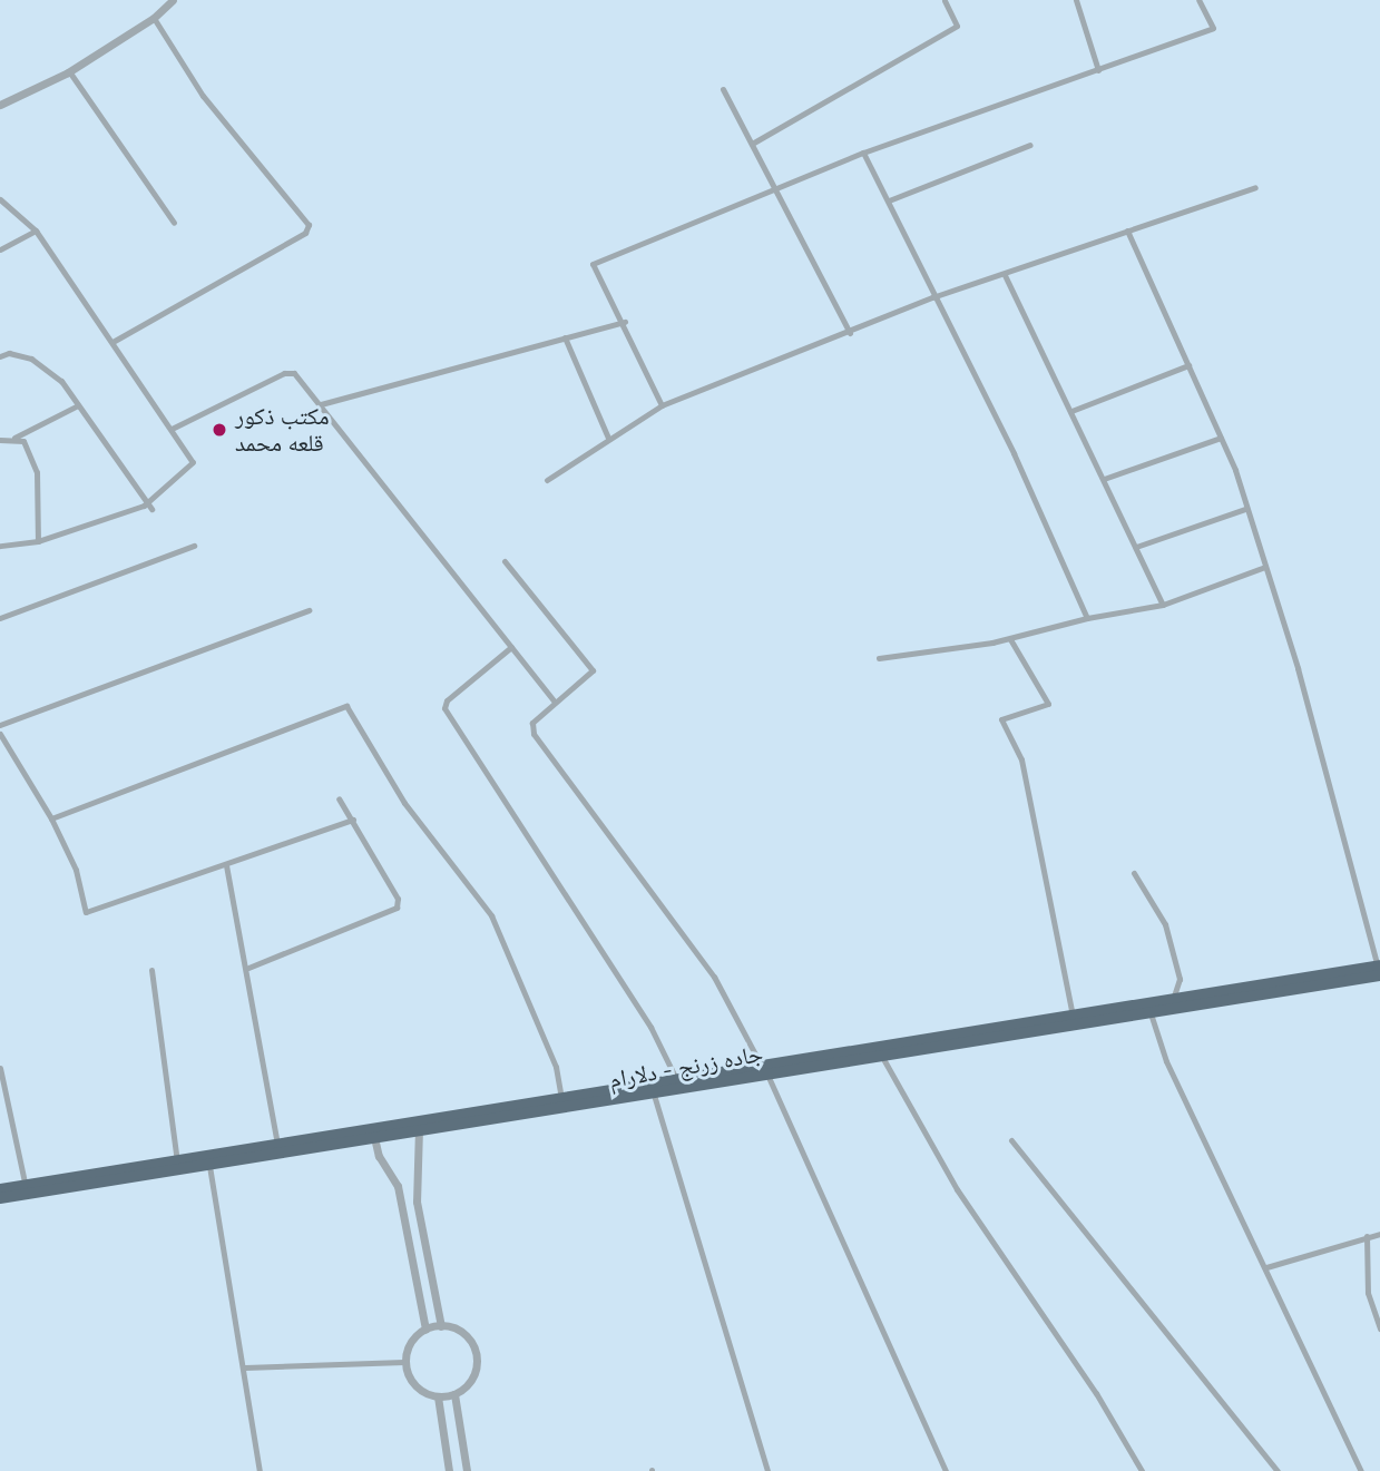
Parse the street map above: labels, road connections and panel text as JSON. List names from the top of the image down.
{
  "streets": {
    "highway": ["جاده زرنج - دلارام"]
  },
  "places": ["مکتب ذکور قلعه محمد"]
}
